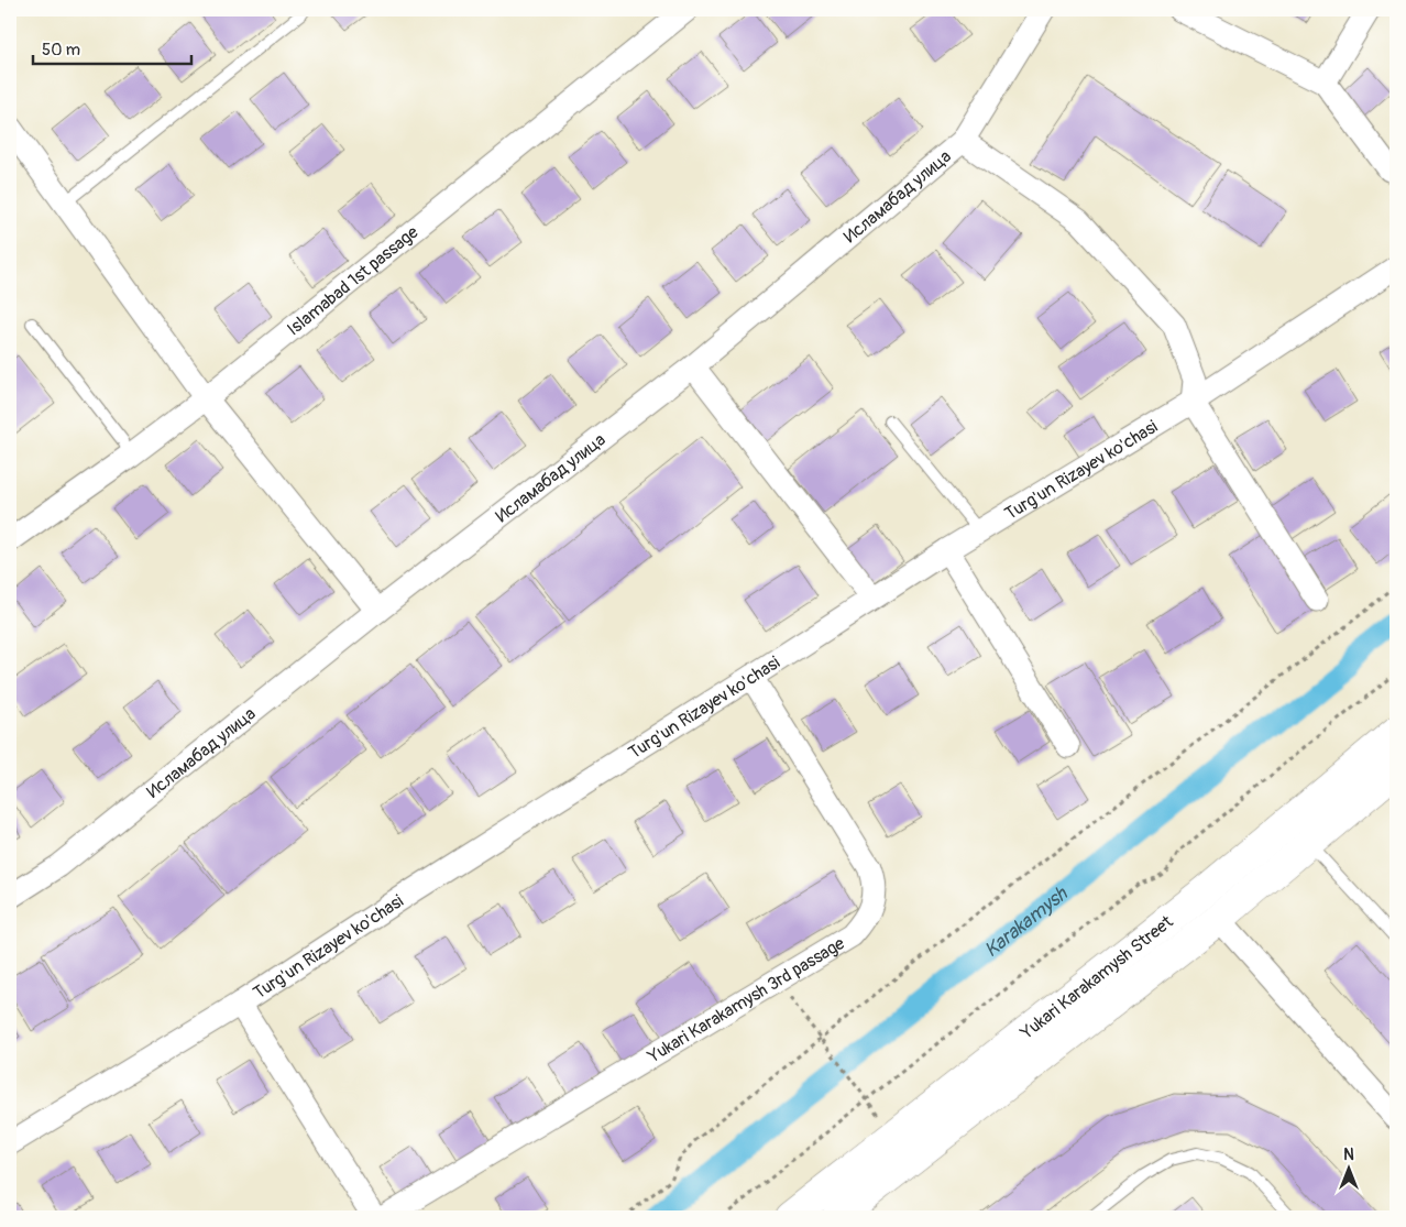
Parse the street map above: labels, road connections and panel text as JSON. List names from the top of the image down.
{
  "streets": {
    "main road": ["Yukari Karakamysh Street"],
    "street": [
      "Исламабад улица",
      "Islamabad 1st passage",
      "Turg'un Rizayev ko'chasi",
      "Yukari Karakamysh 3rd passage"
    ]
  },
  "crossings": [
    ["Turg'un Rizayev ko'chasi", "Yukari Karakamysh 3rd passage"]
  ],
  "water": ["Karakamysh"],
  "scale_bar": "50 m",
  "north": "top"
}
